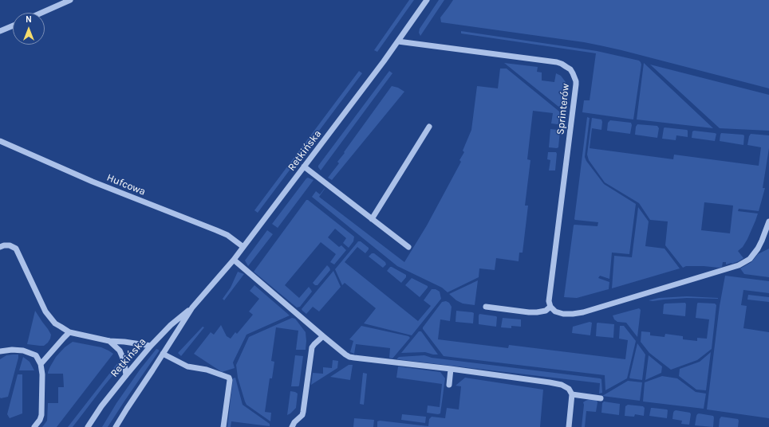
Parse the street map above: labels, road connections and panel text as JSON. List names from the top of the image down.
{
  "streets": {
    "street": ["Sprinterów", "Retkińska", "Hufcowa"]
  },
  "crossings": [
    ["Sprinterów", "Retkińska"],
    ["Retkińska", "Hufcowa"]
  ],
  "north": "top"
}
